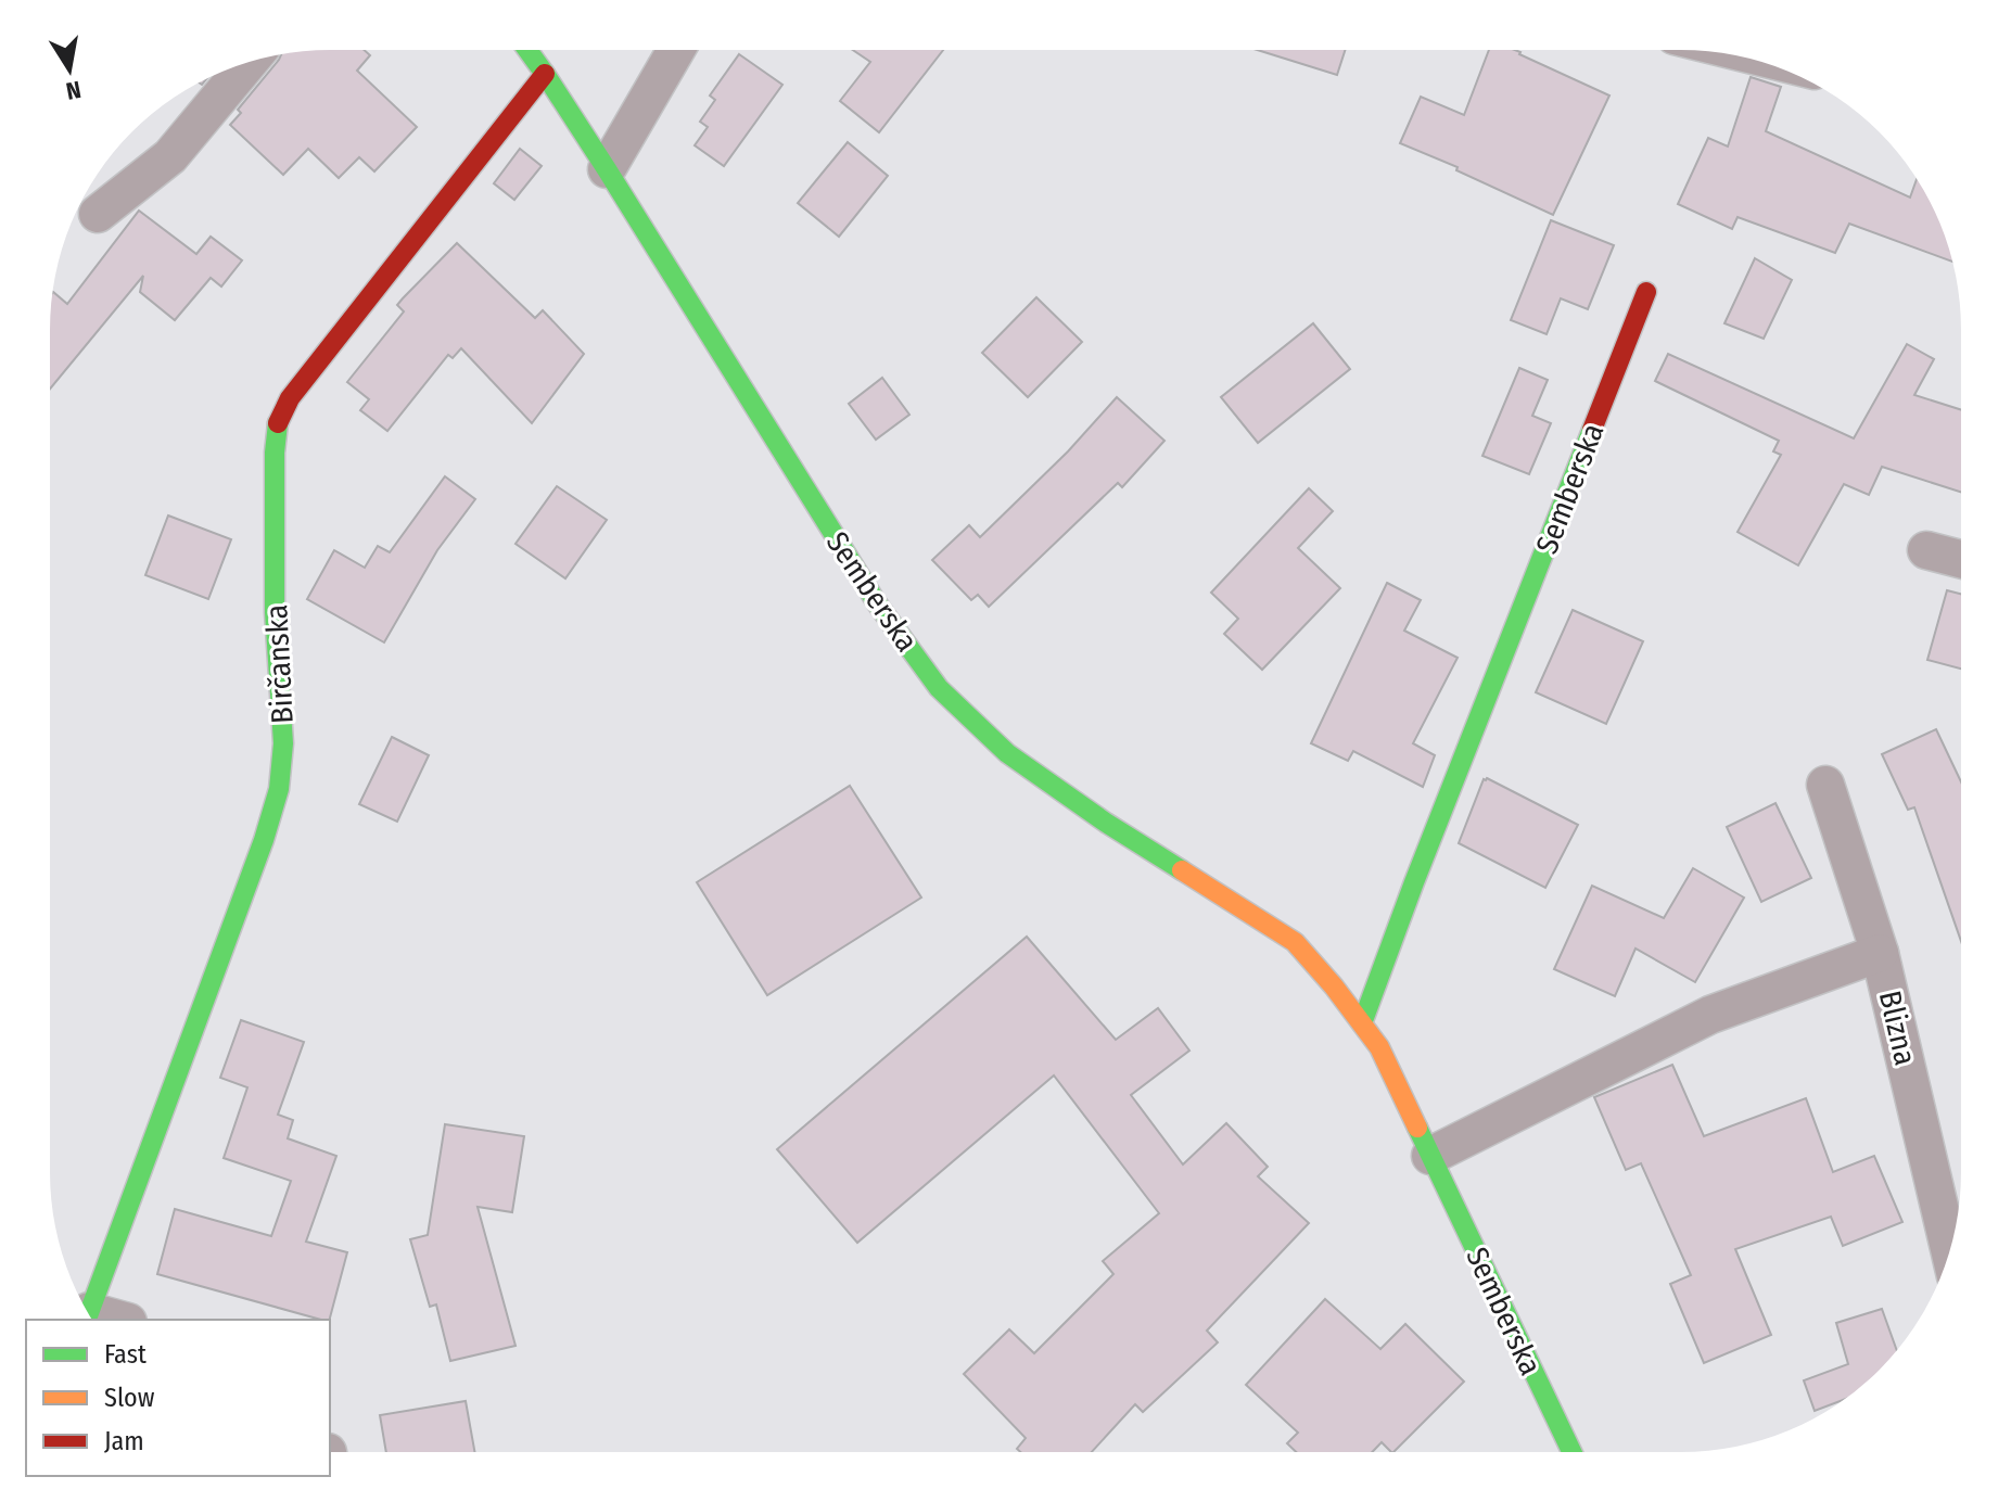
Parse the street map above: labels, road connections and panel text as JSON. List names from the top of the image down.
{
  "streets": {
    "street": ["Semberska", "Birčanska", "Blizna"]
  },
  "crossings": [
    ["Semberska", "Birčanska"]
  ],
  "legend": ["Fast", "Slow", "Jam"],
  "north": "bottom"
}
